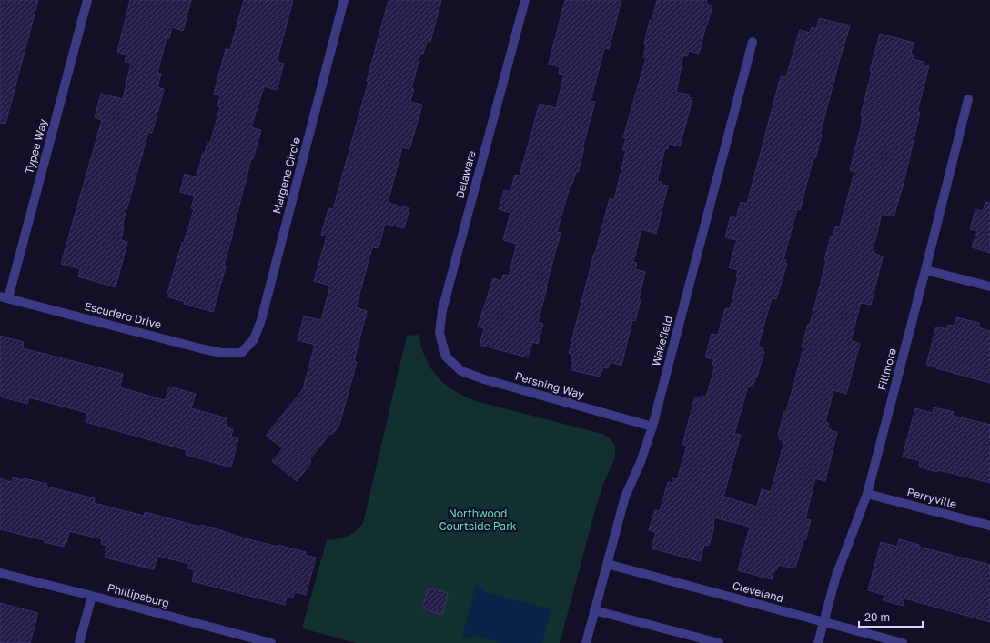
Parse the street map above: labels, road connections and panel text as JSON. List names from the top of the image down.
{
  "streets": {
    "street": [
      "Typee Way",
      "Delaware",
      "Margene Circle",
      "Escudero Drive",
      "Wakefield",
      "Fillmore",
      "Pershing Way",
      "Perryville",
      "Cleveland",
      "Phillipsburg"
    ]
  },
  "crossings": [
    ["Typee Way", "Escudero Drive"],
    ["Delaware", "Pershing Way"],
    ["Margene Circle", "Escudero Drive"],
    ["Wakefield", "Pershing Way"],
    ["Wakefield", "Cleveland"],
    ["Fillmore", "Perryville"],
    ["Fillmore", "Cleveland"]
  ],
  "parks": ["Northwood Courtside Park"],
  "scale_bar": "20 m"
}
